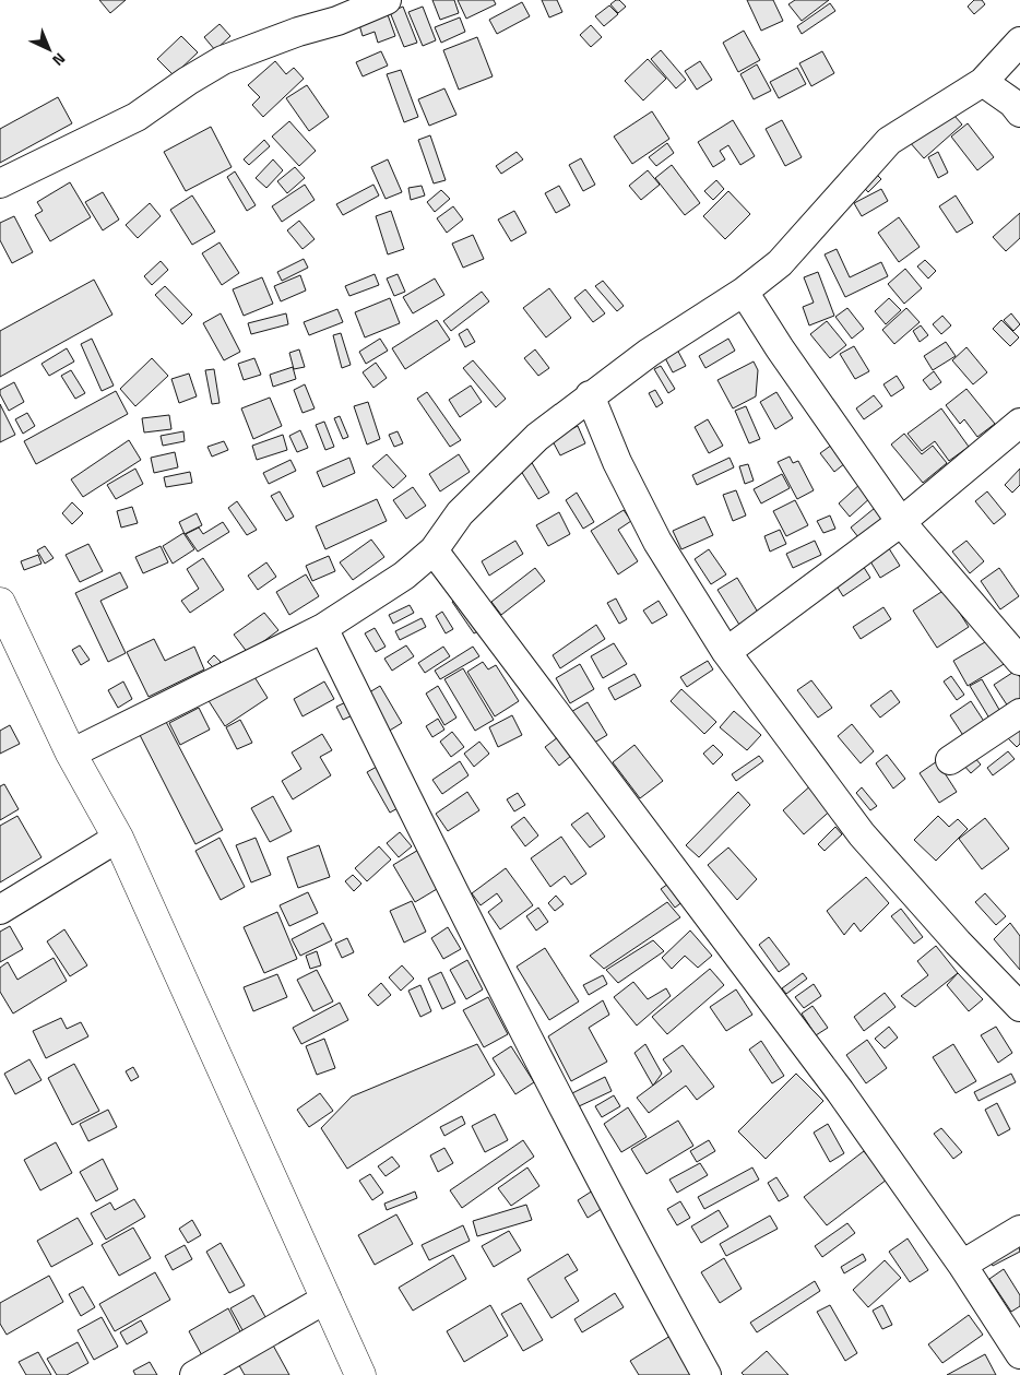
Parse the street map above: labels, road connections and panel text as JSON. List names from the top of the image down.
{
  "north": "bottom right"
}
